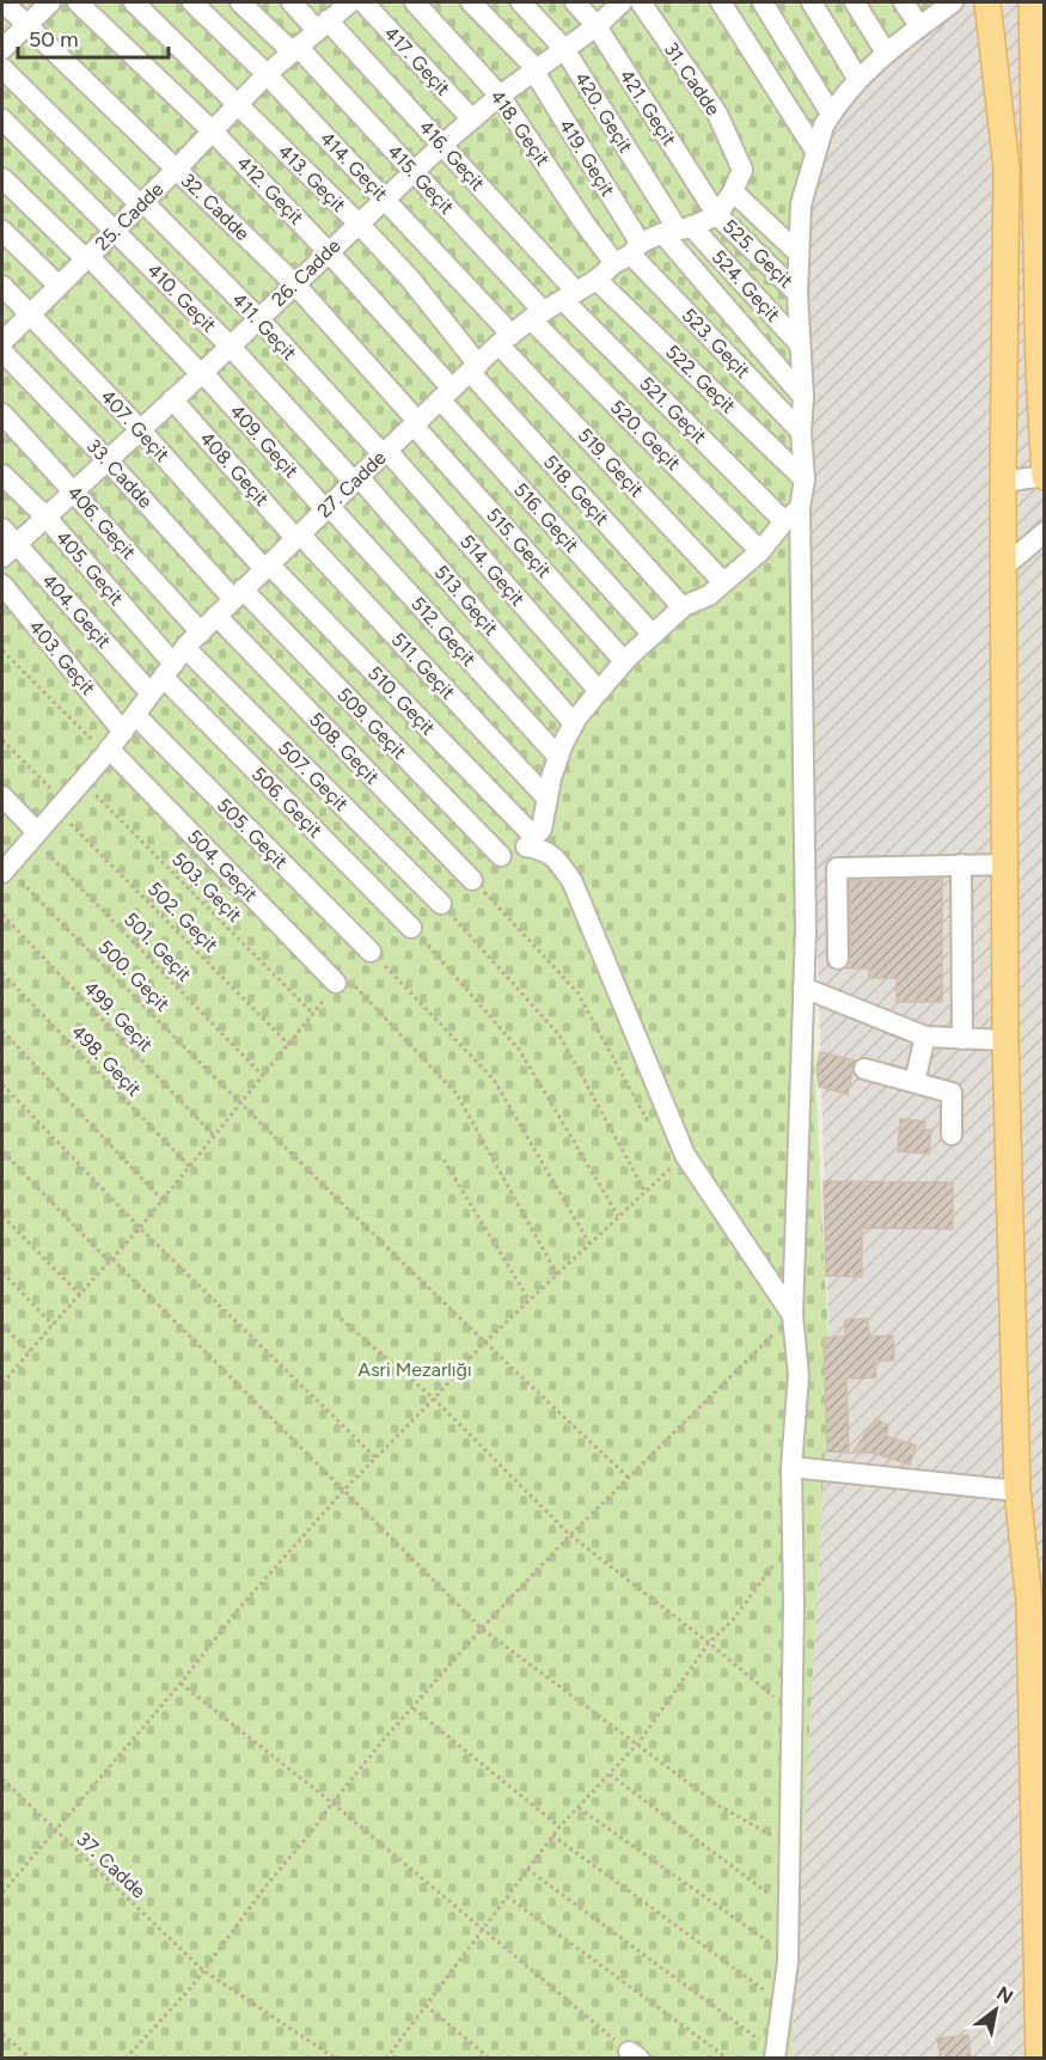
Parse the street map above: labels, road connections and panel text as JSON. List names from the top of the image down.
{
  "streets": {
    "street": [
      "417. Geçit",
      "31. Cadde",
      "421. Geçit",
      "420. Geçit",
      "418. Geçit",
      "416. Geçit",
      "419. Geçit",
      "414. Geçit",
      "413. Geçit",
      "415. Geçit",
      "412. Geçit",
      "32. Cadde",
      "25. Cadde",
      "525. Geçit",
      "26. Cadde",
      "524. Geçit",
      "410. Geçit",
      "411. Geçit",
      "523. Geçit",
      "522. Geçit",
      "521. Geçit",
      "407. Geçit",
      "520. Geçit",
      "409. Geçit",
      "519. Geçit",
      "408. Geçit",
      "33. Cadde",
      "27. Cadde",
      "518. Geçit",
      "516. Geçit",
      "406. Geçit",
      "515. Geçit",
      "405. Geçit",
      "514. Geçit",
      "513. Geçit",
      "404. Geçit",
      "512. Geçit",
      "403. Geçit",
      "511. Geçit",
      "510. Geçit",
      "509. Geçit",
      "508. Geçit",
      "507. Geçit",
      "506. Geçit",
      "505. Geçit",
      "504. Geçit"
    ],
    "path": [
      "503. Geçit",
      "502. Geçit",
      "501. Geçit",
      "500. Geçit",
      "499. Geçit",
      "498. Geçit",
      "37. Cadde"
    ]
  },
  "crossings": [
    ["417. Geçit", "25. Cadde"],
    ["417. Geçit", "26. Cadde"],
    ["421. Geçit", "525. Geçit"],
    ["421. Geçit", "26. Cadde"],
    ["421. Geçit", "27. Cadde"],
    ["420. Geçit", "26. Cadde"],
    ["420. Geçit", "524. Geçit"],
    ["420. Geçit", "523. Geçit"],
    ["420. Geçit", "27. Cadde"],
    ["418. Geçit", "419. Geçit"],
    ["418. Geçit", "26. Cadde"],
    ["418. Geçit", "523. Geçit"],
    ["418. Geçit", "27. Cadde"],
    ["416. Geçit", "25. Cadde"],
    ["416. Geçit", "26. Cadde"],
    ["416. Geçit", "521. Geçit"],
    ["416. Geçit", "27. Cadde"],
    ["419. Geçit", "26. Cadde"],
    ["419. Geçit", "523. Geçit"],
    ["419. Geçit", "27. Cadde"],
    ["414. Geçit", "25. Cadde"],
    ["414. Geçit", "26. Cadde"],
    ["414. Geçit", "519. Geçit"],
    ["414. Geçit", "27. Cadde"],
    ["413. Geçit", "25. Cadde"],
    ["413. Geçit", "26. Cadde"],
    ["413. Geçit", "27. Cadde"],
    ["413. Geçit", "518. Geçit"],
    ["415. Geçit", "25. Cadde"],
    ["415. Geçit", "26. Cadde"],
    ["415. Geçit", "520. Geçit"],
    ["415. Geçit", "27. Cadde"],
    ["412. Geçit", "25. Cadde"],
    ["412. Geçit", "26. Cadde"],
    ["412. Geçit", "27. Cadde"],
    ["412. Geçit", "516. Geçit"],
    ["32. Cadde", "25. Cadde"],
    ["32. Cadde", "26. Cadde"],
    ["32. Cadde", "27. Cadde"],
    ["32. Cadde", "515. Geçit"],
    ["25. Cadde", "410. Geçit"],
    ["25. Cadde", "411. Geçit"],
    ["25. Cadde", "407. Geçit"],
    ["25. Cadde", "409. Geçit"],
    ["525. Geçit", "27. Cadde"],
    ["26. Cadde", "410. Geçit"],
    ["26. Cadde", "411. Geçit"],
    ["26. Cadde", "407. Geçit"],
    ["26. Cadde", "409. Geçit"],
    ["26. Cadde", "408. Geçit"],
    ["26. Cadde", "33. Cadde"],
    ["26. Cadde", "406. Geçit"],
    ["26. Cadde", "405. Geçit"],
    ["26. Cadde", "404. Geçit"],
    ["524. Geçit", "523. Geçit"],
    ["524. Geçit", "27. Cadde"],
    ["410. Geçit", "27. Cadde"],
    ["410. Geçit", "513. Geçit"],
    ["411. Geçit", "27. Cadde"],
    ["411. Geçit", "514. Geçit"],
    ["523. Geçit", "27. Cadde"],
    ["522. Geçit", "27. Cadde"],
    ["521. Geçit", "27. Cadde"],
    ["407. Geçit", "27. Cadde"],
    ["407. Geçit", "510. Geçit"],
    ["520. Geçit", "27. Cadde"],
    ["409. Geçit", "27. Cadde"],
    ["409. Geçit", "512. Geçit"],
    ["519. Geçit", "27. Cadde"],
    ["408. Geçit", "27. Cadde"],
    ["408. Geçit", "511. Geçit"],
    ["33. Cadde", "27. Cadde"],
    ["33. Cadde", "509. Geçit"],
    ["27. Cadde", "518. Geçit"],
    ["27. Cadde", "516. Geçit"],
    ["27. Cadde", "406. Geçit"],
    ["27. Cadde", "515. Geçit"],
    ["27. Cadde", "405. Geçit"],
    ["27. Cadde", "514. Geçit"],
    ["27. Cadde", "513. Geçit"],
    ["27. Cadde", "404. Geçit"],
    ["27. Cadde", "512. Geçit"],
    ["27. Cadde", "403. Geçit"],
    ["27. Cadde", "511. Geçit"],
    ["27. Cadde", "510. Geçit"],
    ["27. Cadde", "509. Geçit"],
    ["27. Cadde", "508. Geçit"],
    ["27. Cadde", "507. Geçit"],
    ["27. Cadde", "506. Geçit"],
    ["27. Cadde", "505. Geçit"],
    ["27. Cadde", "504. Geçit"],
    ["27. Cadde", "503. Geçit"],
    ["27. Cadde", "502. Geçit"],
    ["27. Cadde", "501. Geçit"],
    ["27. Cadde", "500. Geçit"],
    ["405. Geçit", "404. Geçit"],
    ["405. Geçit", "507. Geçit"],
    ["405. Geçit", "506. Geçit"],
    ["404. Geçit", "507. Geçit"],
    ["404. Geçit", "506. Geçit"],
    ["403. Geçit", "505. Geçit"],
    ["507. Geçit", "506. Geçit"]
  ],
  "parks": ["Asri Mezarlığı"],
  "scale_bar": "50 m",
  "north": "top right"
}
